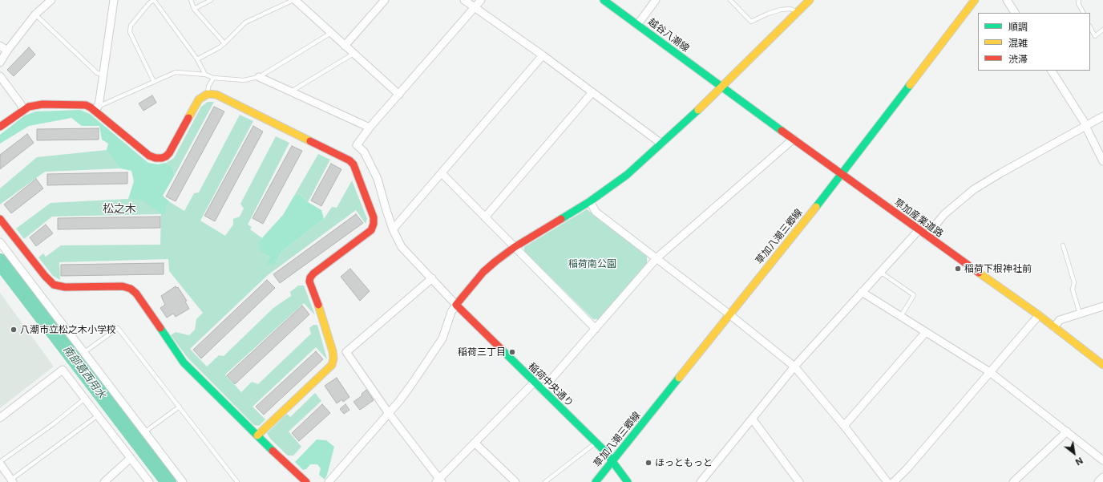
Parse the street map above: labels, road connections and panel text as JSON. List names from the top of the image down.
{
  "streets": {
    "street": [
      "越谷八潮線",
      "草加産業道路",
      "草加八潮三郷線",
      "稲荷中央通り"
    ]
  },
  "crossings": [
    ["越谷八潮線", "草加産業道路"],
    ["草加産業道路", "草加八潮三郷線"],
    ["草加八潮三郷線", "稲荷中央通り"]
  ],
  "districts": ["松之木"],
  "water": ["南部葛西用水"],
  "parks": ["稲荷南公園"],
  "places": [
    "稲荷下根神社前",
    "八潮市立松之木小学校",
    "稲荷三丁目",
    "ほっともっと"
  ],
  "legend": ["順調", "混雑", "渋滞"],
  "north": "bottom right"
}
